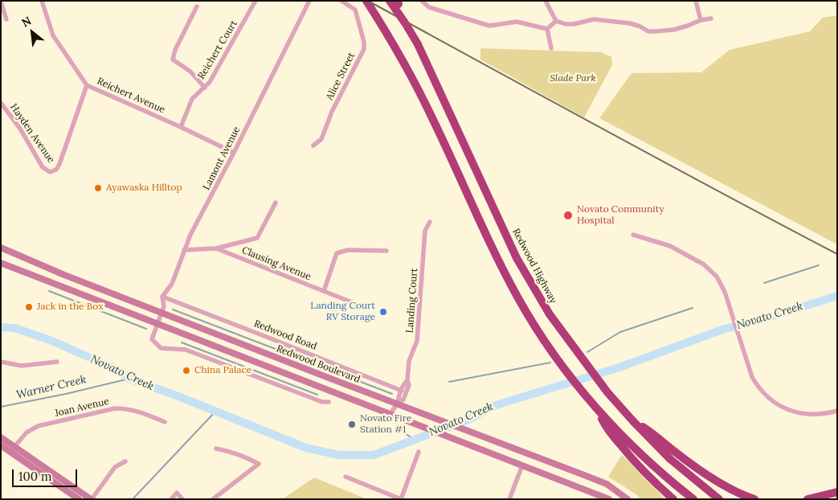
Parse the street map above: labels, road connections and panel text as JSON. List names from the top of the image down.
{
  "streets": {
    "highway": ["Redwood Highway"],
    "main road": ["Redwood Boulevard"],
    "street": [
      "Reichert Court",
      "Alice Street",
      "Reichert Avenue",
      "Hayden Avenue",
      "Lamont Avenue",
      "Clausing Avenue",
      "Landing Court",
      "Redwood Road",
      "Joan Avenue"
    ]
  },
  "crossings": [
    ["Reichert Court", "Reichert Avenue"],
    ["Reichert Avenue", "Hayden Avenue"],
    ["Reichert Avenue", "Lamont Avenue"],
    ["Lamont Avenue", "Clausing Avenue"],
    ["Lamont Avenue", "Redwood Road"],
    ["Landing Court", "Redwood Road"],
    ["Landing Court", "Redwood Boulevard"]
  ],
  "water": ["Novato Creek", "Warner Creek"],
  "parks": ["Slade Park"],
  "places": [
    "Ayawaska Hilltop",
    "Novato Community Hospital",
    "Jack in the Box",
    "Landing Court RV Storage",
    "China Palace",
    "Novato Fire Station #1"
  ],
  "scale_bar": "100 m",
  "north": "top left"
}
